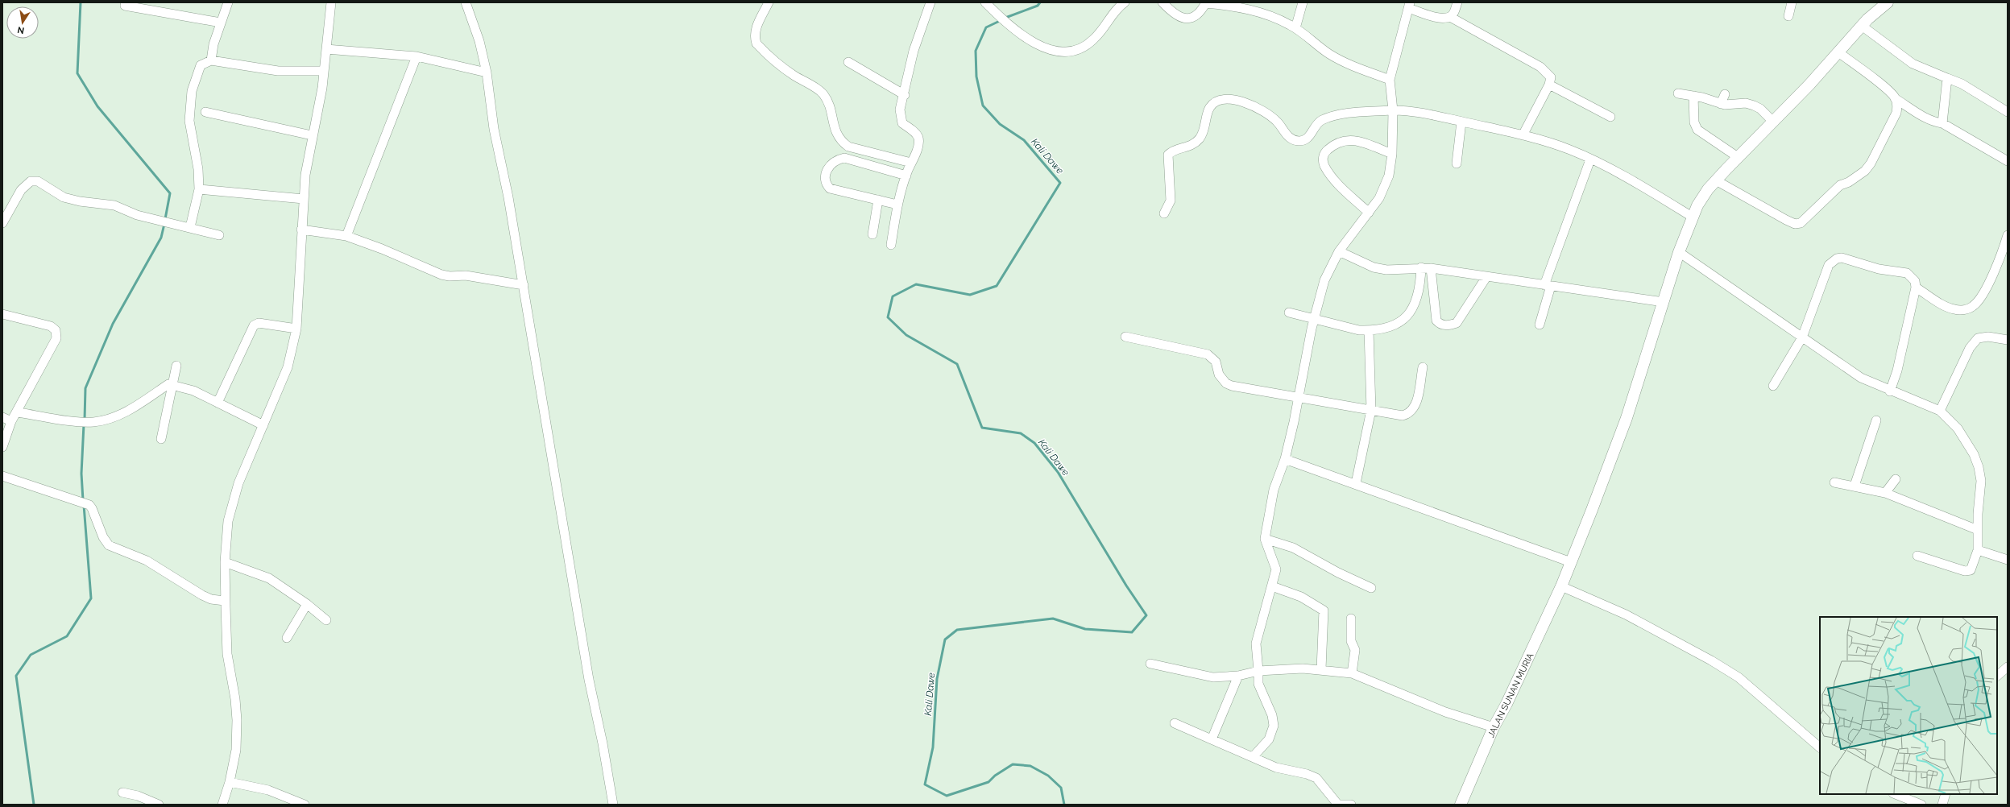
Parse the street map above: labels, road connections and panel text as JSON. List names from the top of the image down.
{
  "streets": {
    "main road": ["JALAN SUNAN MURIA"]
  },
  "water": ["Kali Dawe"],
  "north": "bottom"
}
